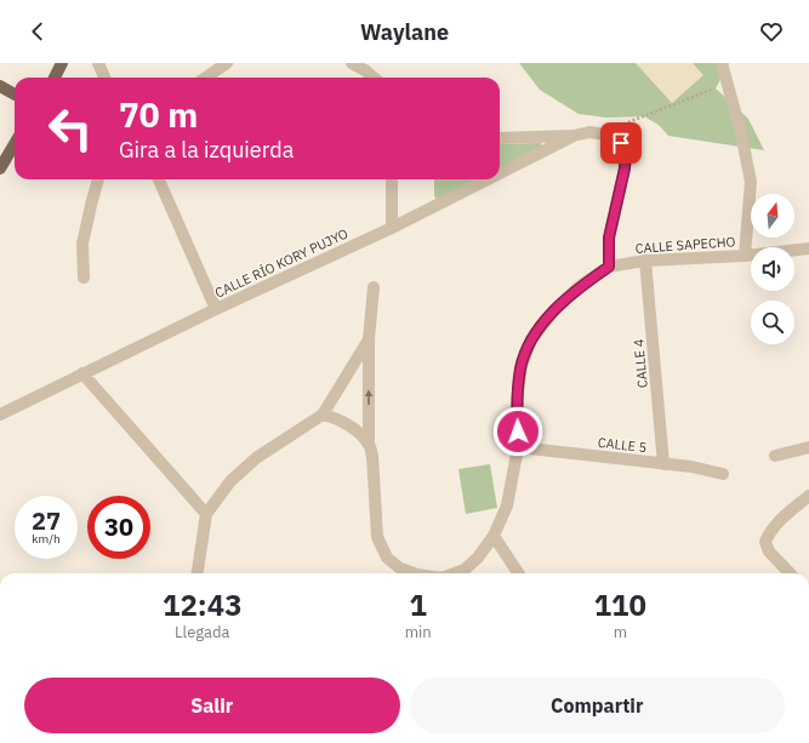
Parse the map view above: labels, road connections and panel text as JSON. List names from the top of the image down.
{
  "streets": {
    "street": [
      "CALLE SAPECHO",
      "CALLE RÍO KORY PUJYO",
      "CALLE 4",
      "CALLE 5"
    ]
  },
  "crossings": [
    ["CALLE SAPECHO", "CALLE 4"],
    ["CALLE SAPECHO", "CALLE 5"],
    ["CALLE 4", "CALLE 5"]
  ],
  "north": "top",
  "page": {
    "header": "Waylane",
    "turn": ["70 m", "Gira a la izquierda"],
    "speed": "27 km/h",
    "limit": "30",
    "eta": [
      "12:43",
      "Llegada",
      "1",
      "min",
      "110",
      "m"
    ],
    "buttons": ["Salir", "Compartir"]
  }
}
